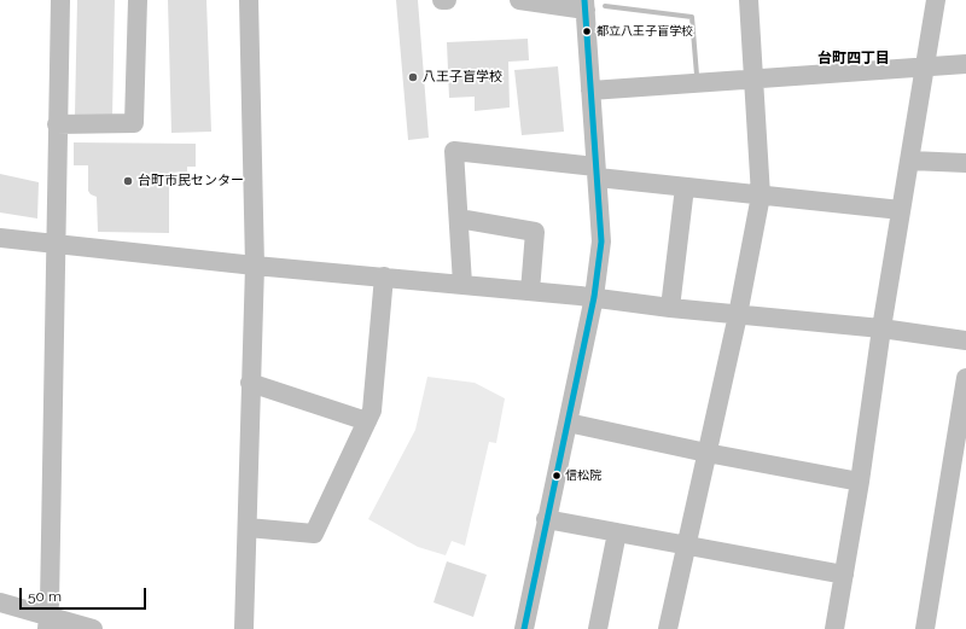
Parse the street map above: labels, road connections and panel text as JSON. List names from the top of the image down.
{
  "districts": ["台町四丁目"],
  "places": [
    "都立八王子盲学校",
    "八王子盲学校",
    "台町市民センター",
    "信松院"
  ],
  "scale_bar": "50 m"
}
